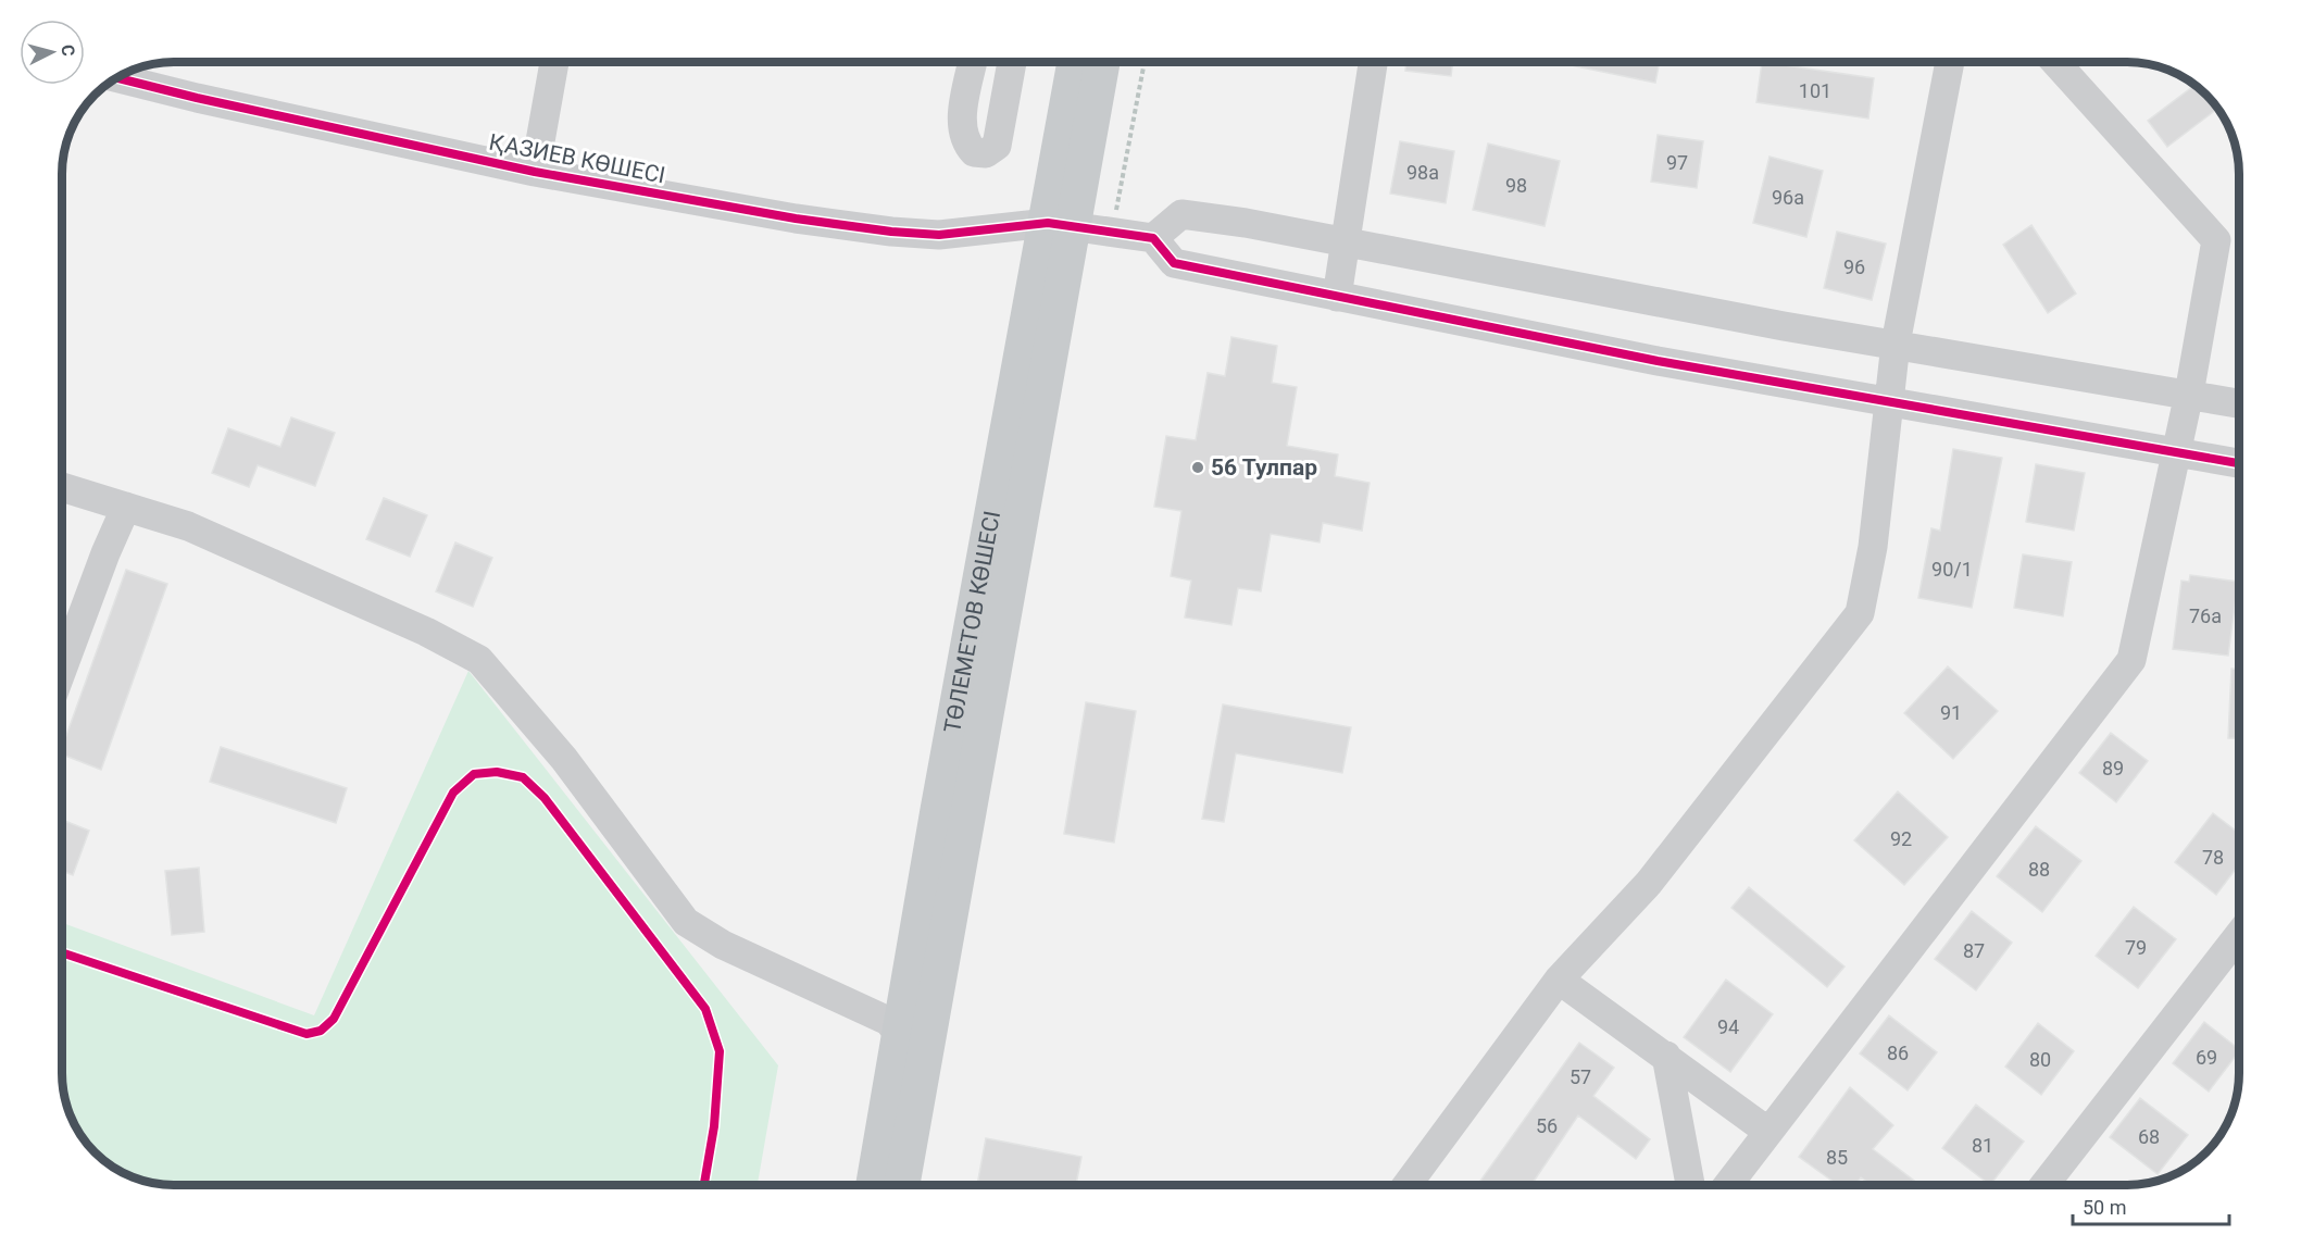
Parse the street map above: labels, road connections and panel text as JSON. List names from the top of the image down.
{
  "streets": {
    "main road": ["ТӨЛЕМЕТОВ КӨШЕСІ"],
    "street": ["ҚАЗИЕВ КӨШЕСІ"]
  },
  "crossings": [
    ["ҚАЗИЕВ КӨШЕСІ", "ТӨЛЕМЕТОВ КӨШЕСІ"]
  ],
  "places": ["56 Тулпар"],
  "house_numbers": [
    "101",
    "97",
    "98а",
    "98",
    "96а",
    "96",
    "90/1",
    "76а",
    "91",
    "89",
    "92",
    "78",
    "88",
    "79",
    "87",
    "94",
    "86",
    "69",
    "80",
    "57",
    "56",
    "68",
    "81",
    "85"
  ],
  "scale_bar": "50 m",
  "north": "right"
}
